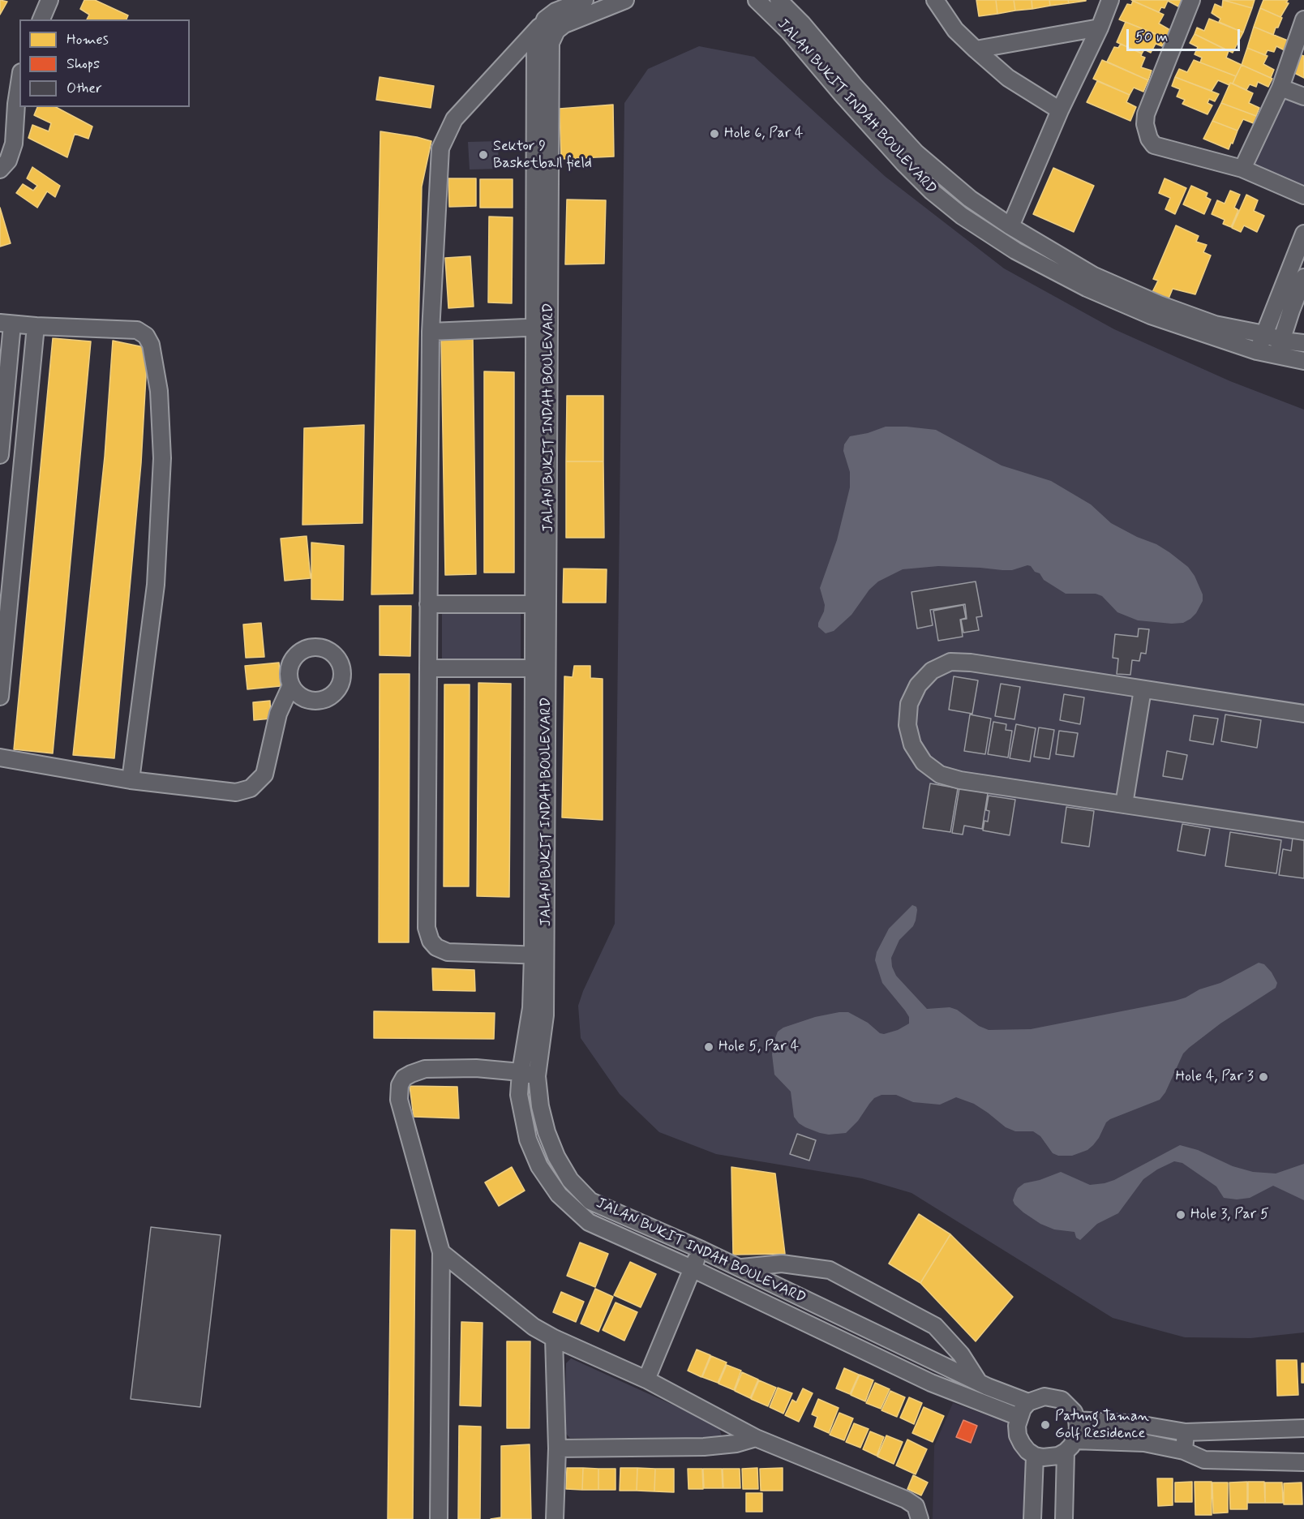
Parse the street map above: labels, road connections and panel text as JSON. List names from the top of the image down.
{
  "streets": {
    "street": ["JALAN BUKIT INDAH BOULEVARD"]
  },
  "places": [
    "Hole 6, Par 4",
    "Sektor 9 Basketball field",
    "Hole 5, Par 4",
    "Hole 4, Par 3",
    "Hole 3, Par 5",
    "Patung Taman Golf Residence"
  ],
  "legend": ["Homes", "Shops", "Other"],
  "scale_bar": "50 m"
}
